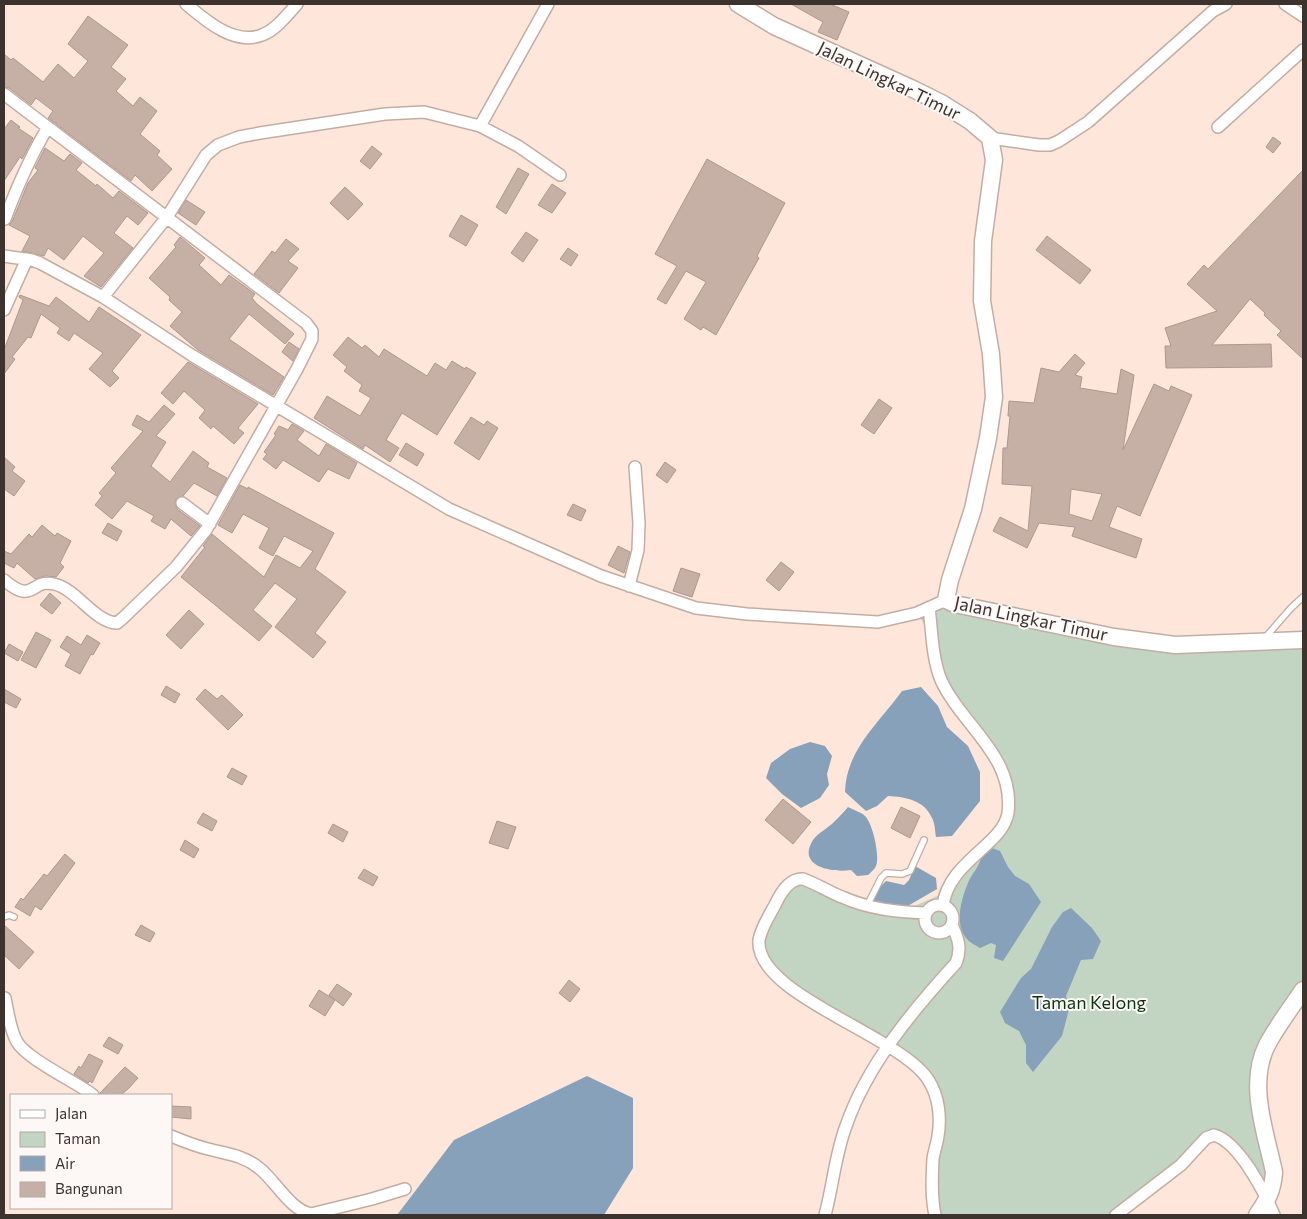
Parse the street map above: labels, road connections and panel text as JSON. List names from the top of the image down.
{
  "streets": {
    "main road": ["Jalan Lingkar Timur"]
  },
  "parks": ["Taman Kelong"],
  "legend": [
    "Jalan",
    "Taman",
    "Air",
    "Bangunan"
  ]
}
